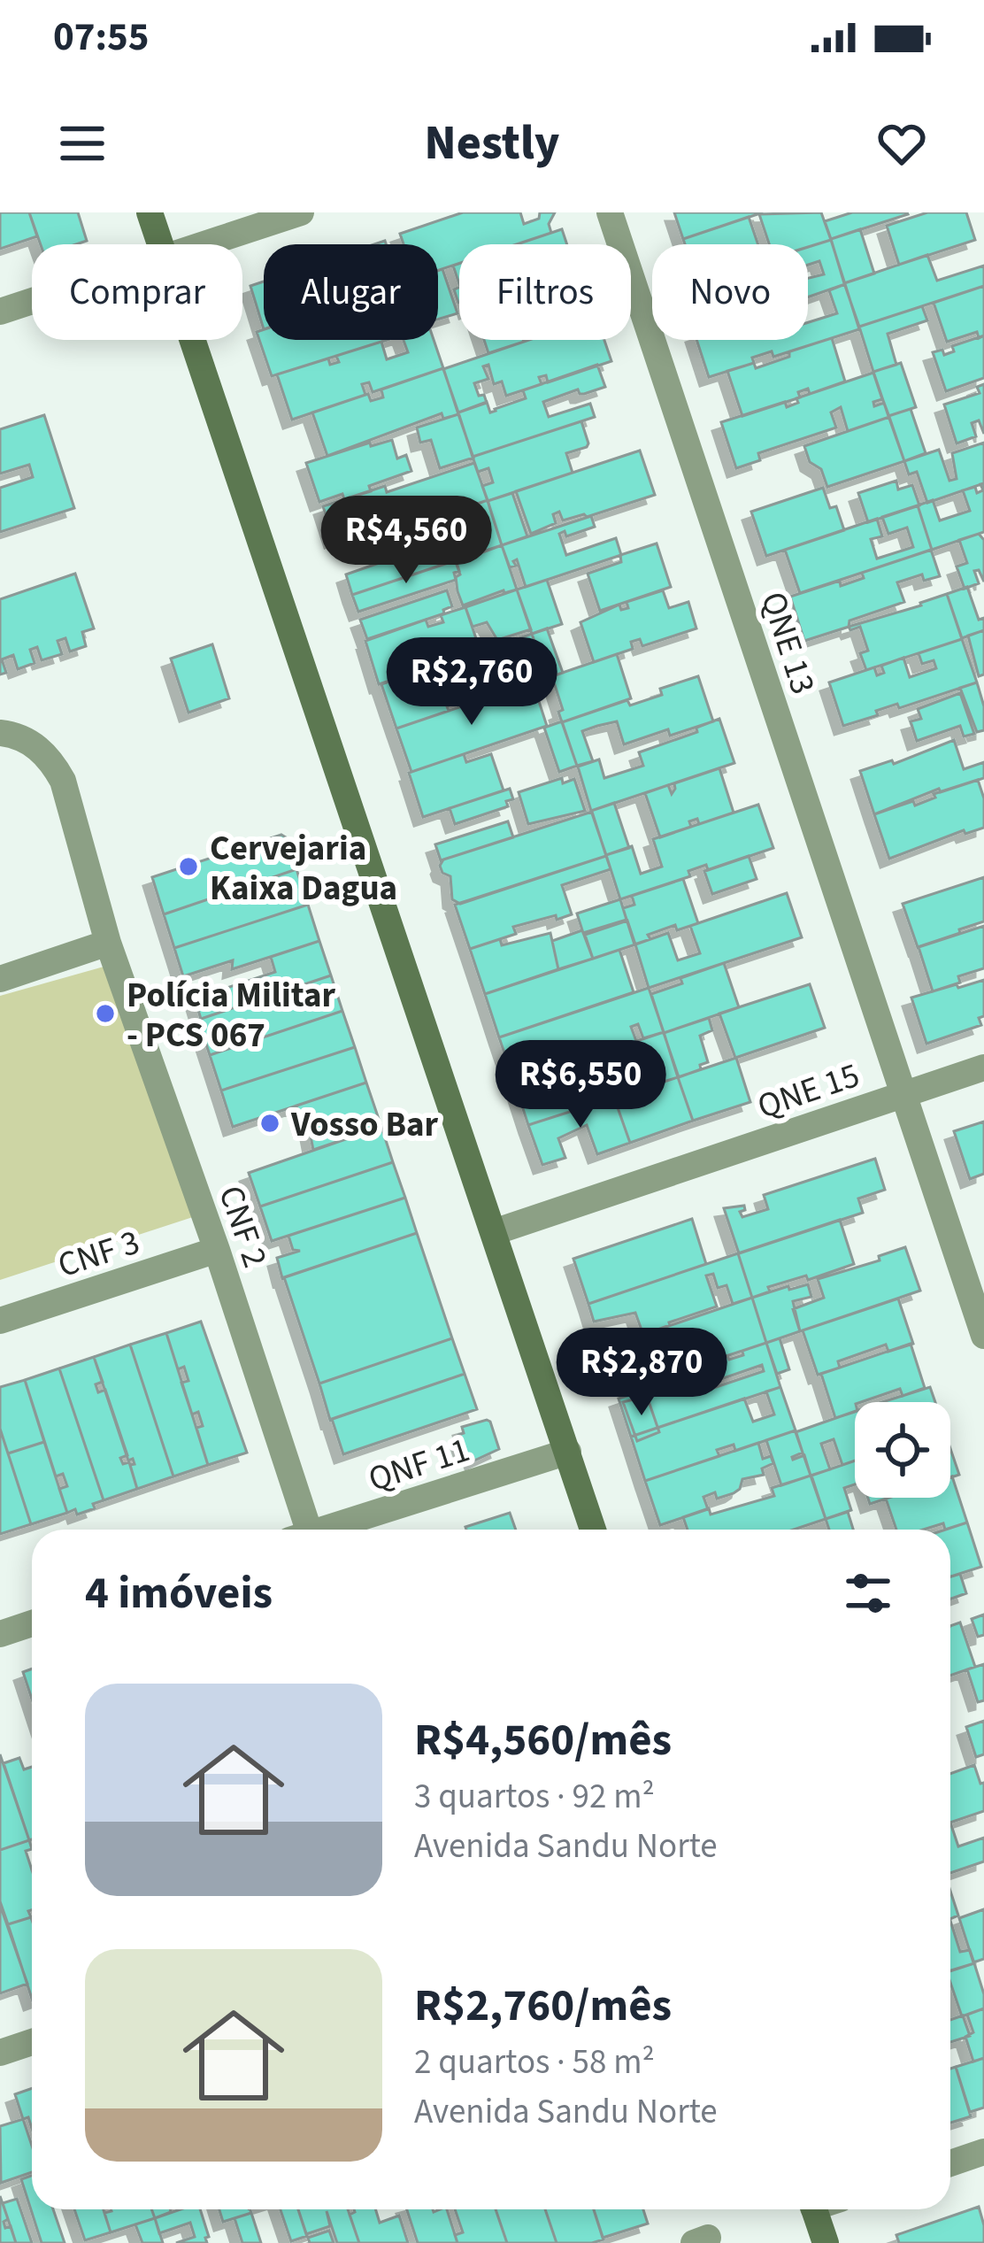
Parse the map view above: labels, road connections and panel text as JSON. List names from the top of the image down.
{
  "streets": {
    "street": [
      "QNE 13",
      "QNE 15",
      "CNF 2",
      "CNF 3",
      "QNF 11"
    ]
  },
  "crossings": [
    ["QNE 13", "QNE 15"],
    ["CNF 2", "CNF 3"]
  ],
  "places": ["Cervejaria Kaixa Dagua", "Polícia Militar - PCS 067", "Vosso Bar"],
  "page": {
    "status": "07:55",
    "header": "Nestly",
    "chip": [
      "Comprar",
      "Alugar",
      "Filtros",
      "Novo"
    ],
    "price": [
      "R$4,560",
      "R$2,760",
      "R$6,550",
      "R$2,870"
    ],
    "heading": "4 imóveis",
    "list": [
      {
        "name": "R$4,560/mês",
        "note": "3 quartos · 92 m² · Avenida Sandu Norte"
      },
      {
        "name": "R$2,760/mês",
        "note": "2 quartos · 58 m² · Avenida Sandu Norte"
      }
    ]
  }
}
